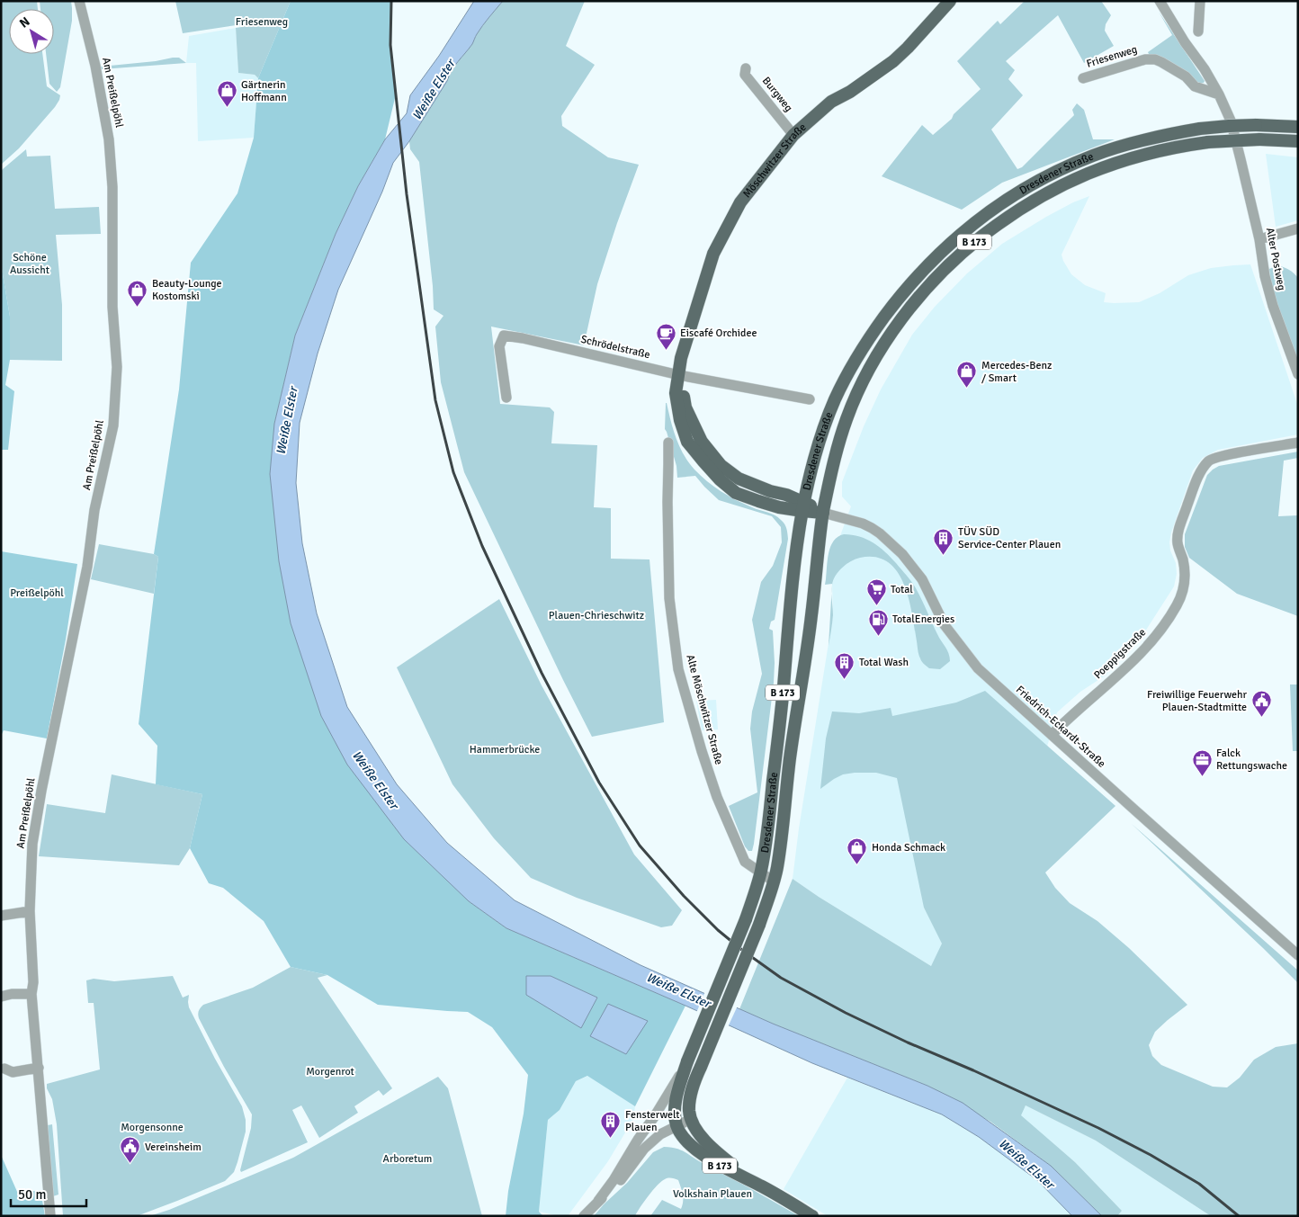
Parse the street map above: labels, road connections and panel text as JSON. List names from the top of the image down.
{
  "streets": {
    "main road": ["Möschwitzer Straße", "Dresdener Straße", "B 173"],
    "street": [
      "Friesenweg",
      "Am Preißelpöhl",
      "Burgweg",
      "Alter Postweg",
      "Schrödelstraße",
      "Poeppigstraße",
      "Alte Möschwitzer Straße",
      "Friedrich-Eckardt-Straße"
    ]
  },
  "crossings": [
    ["Friesenweg", "Alter Postweg"],
    ["Burgweg", "Möschwitzer Straße"],
    ["Möschwitzer Straße", "Dresdener Straße"],
    ["Möschwitzer Straße", "B 173"],
    ["Möschwitzer Straße", "Schrödelstraße"],
    ["Möschwitzer Straße", "Friedrich-Eckardt-Straße"],
    ["Dresdener Straße", "B 173"],
    ["Dresdener Straße", "Alte Möschwitzer Straße"],
    ["Dresdener Straße", "Friedrich-Eckardt-Straße"],
    ["B 173", "Friedrich-Eckardt-Straße"],
    ["Poeppigstraße", "Friedrich-Eckardt-Straße"]
  ],
  "water": ["Weiße Elster"],
  "parks": [
    "Friesenweg",
    "Schöne Aussicht",
    "Preißelpöhl",
    "Plauen-Chrieschwitz",
    "Hammerbrücke",
    "Morgenrot",
    "Morgensonne",
    "Arboretum",
    "Volkshain Plauen"
  ],
  "places": {
    "shop": [
      "Gärtnerin Hoffmann",
      "Beauty-Lounge Kostomski",
      "Mercedes-Benz / Smart",
      "Honda Schmack"
    ],
    "cafe": ["Eiscafé Orchidee"],
    "building": ["TÜV SÜD Service-Center Plauen", "Total Wash", "Fensterwelt Plauen"],
    "supermarket": ["Total"],
    "fuel station": ["TotalEnergies"],
    "public building": ["Freiwillige Feuerwehr Plauen-Stadtmitte", "Vereinsheim"],
    "office": ["Falck Rettungswache"]
  },
  "scale_bar": "50 m",
  "north": "top left"
}
